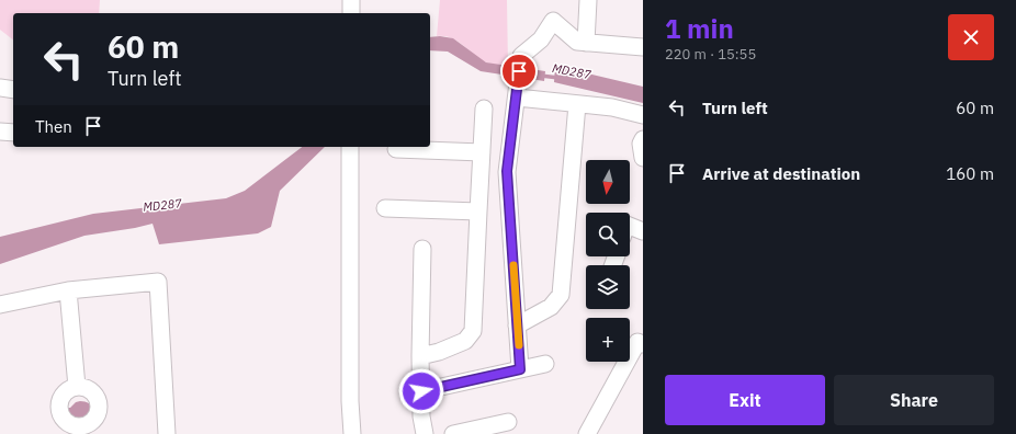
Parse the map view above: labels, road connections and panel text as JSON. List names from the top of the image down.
{
  "water": ["MD287"],
  "north": "bottom",
  "page": {
    "heading": ["1 min", "220 m · 15:55"],
    "turn": ["60 m", "Turn left"],
    "list": [
      {
        "name": "Turn left",
        "value": "60 m"
      },
      {
        "name": "Arrive at destination",
        "value": "160 m"
      }
    ],
    "then": "Then",
    "map_buttons": "+",
    "buttons": ["Exit", "Share"]
  }
}
